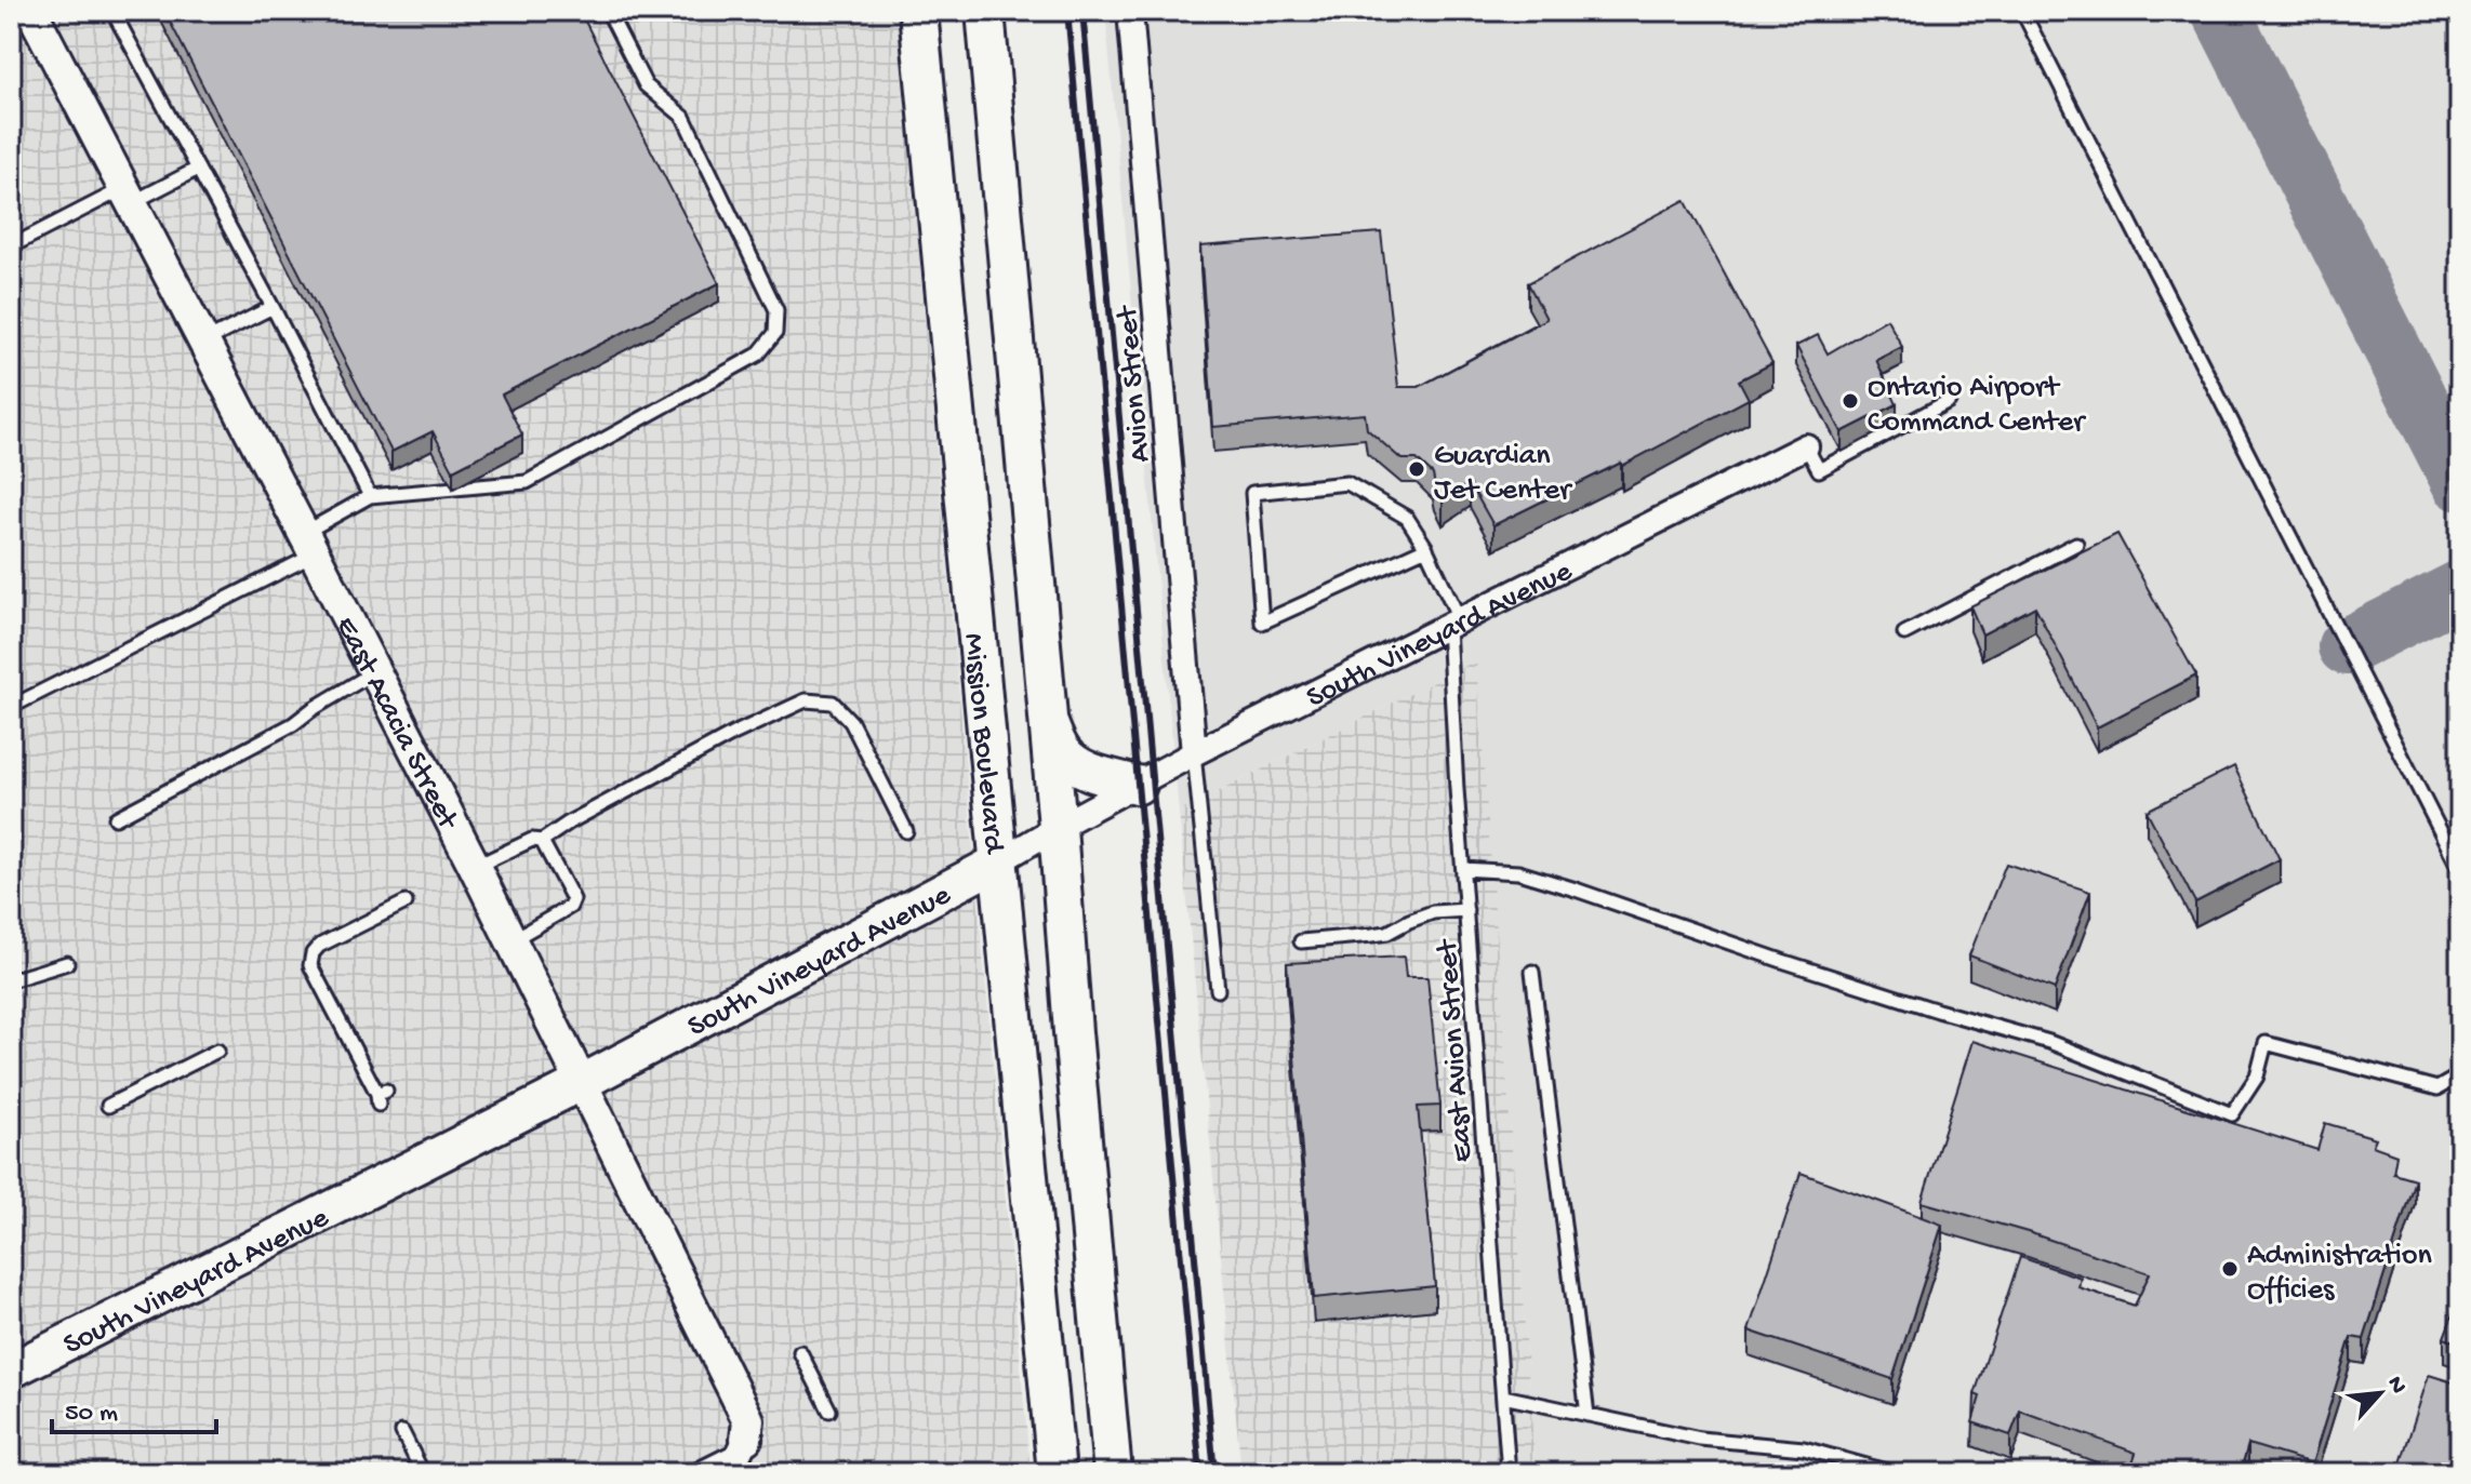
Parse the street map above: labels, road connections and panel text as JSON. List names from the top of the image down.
{
  "streets": {
    "main road": ["South Vineyard Avenue", "Mission Boulevard"],
    "street": ["Avion Street", "East Acacia Street"],
    "lane": ["East Avion Street"]
  },
  "crossings": [
    ["Avion Street", "South Vineyard Avenue"],
    ["South Vineyard Avenue", "East Acacia Street"],
    ["South Vineyard Avenue", "Mission Boulevard"],
    ["South Vineyard Avenue", "East Avion Street"]
  ],
  "places": ["Ontario Airport Command Center", "Guardian Jet Center", "Administration Officies"],
  "scale_bar": "50 m",
  "north": "top right"
}
